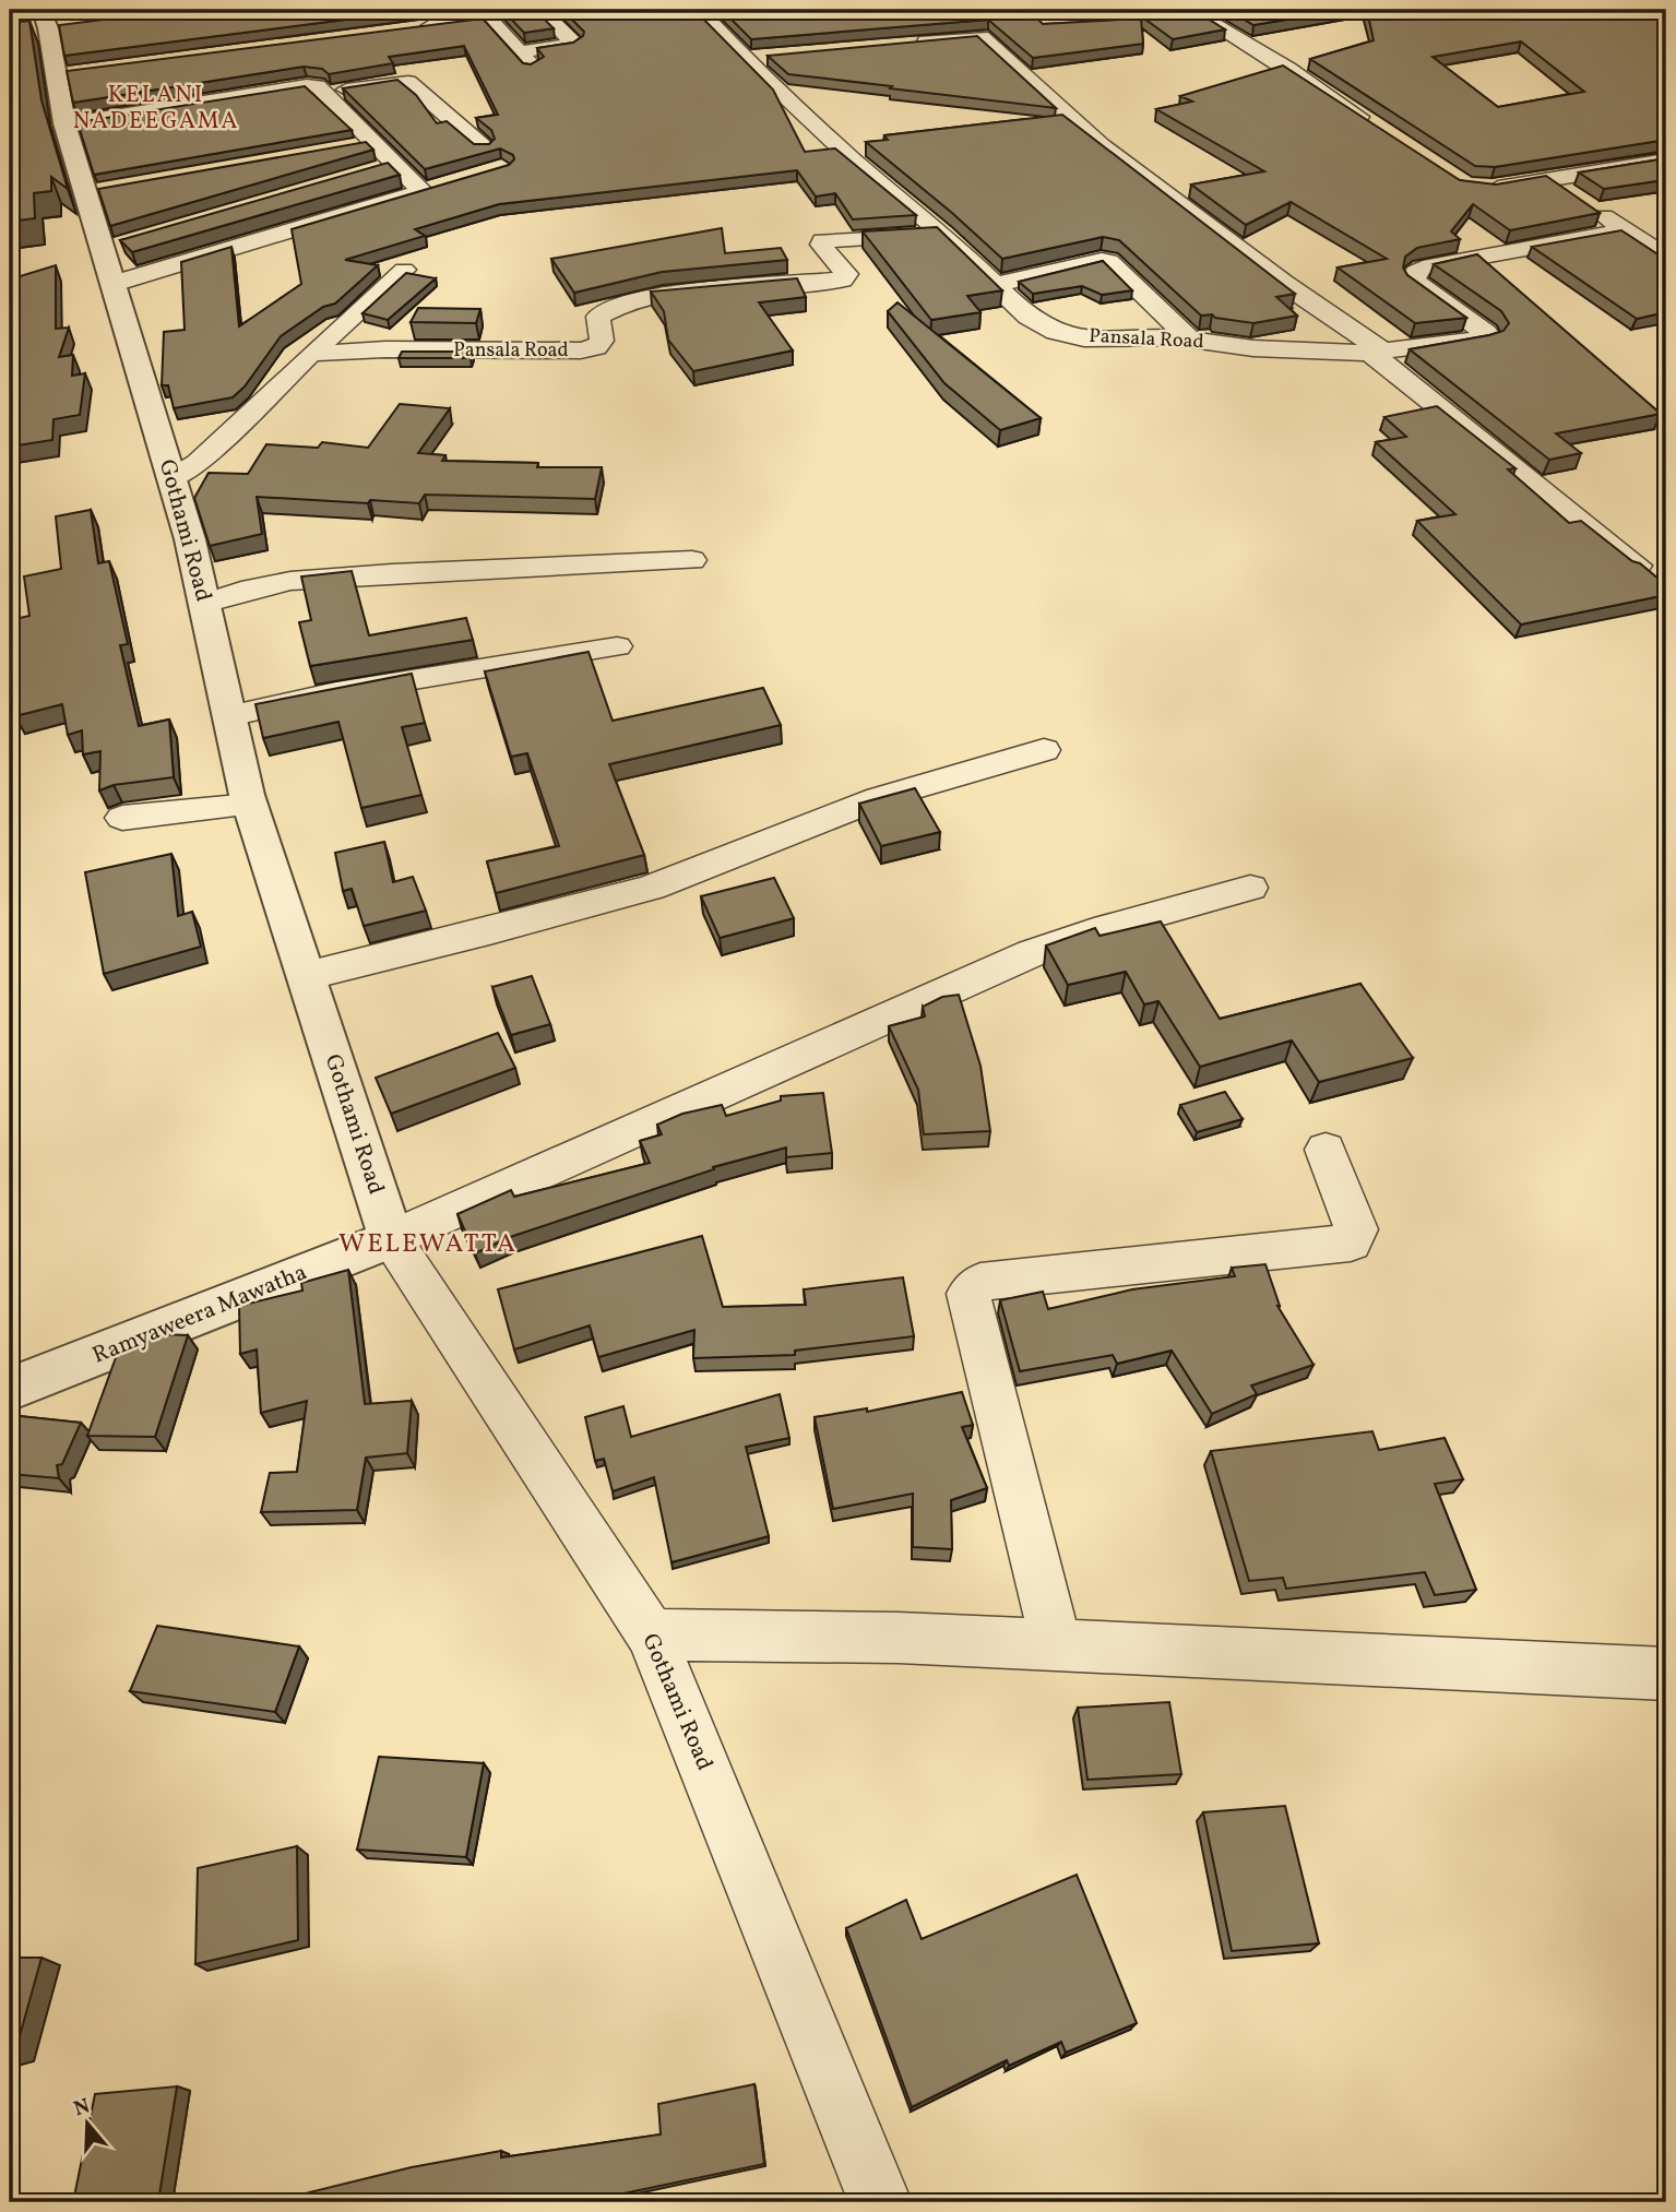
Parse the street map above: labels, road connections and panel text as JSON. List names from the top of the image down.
{
  "streets": {
    "street": ["Pansala Road", "Gothami Road", "Ramyaweera Mawatha"]
  },
  "crossings": [
    ["Gothami Road", "Ramyaweera Mawatha"]
  ],
  "districts": ["KELANI NADEEGAMA", "WELEWATTA"],
  "north": "top"
}
